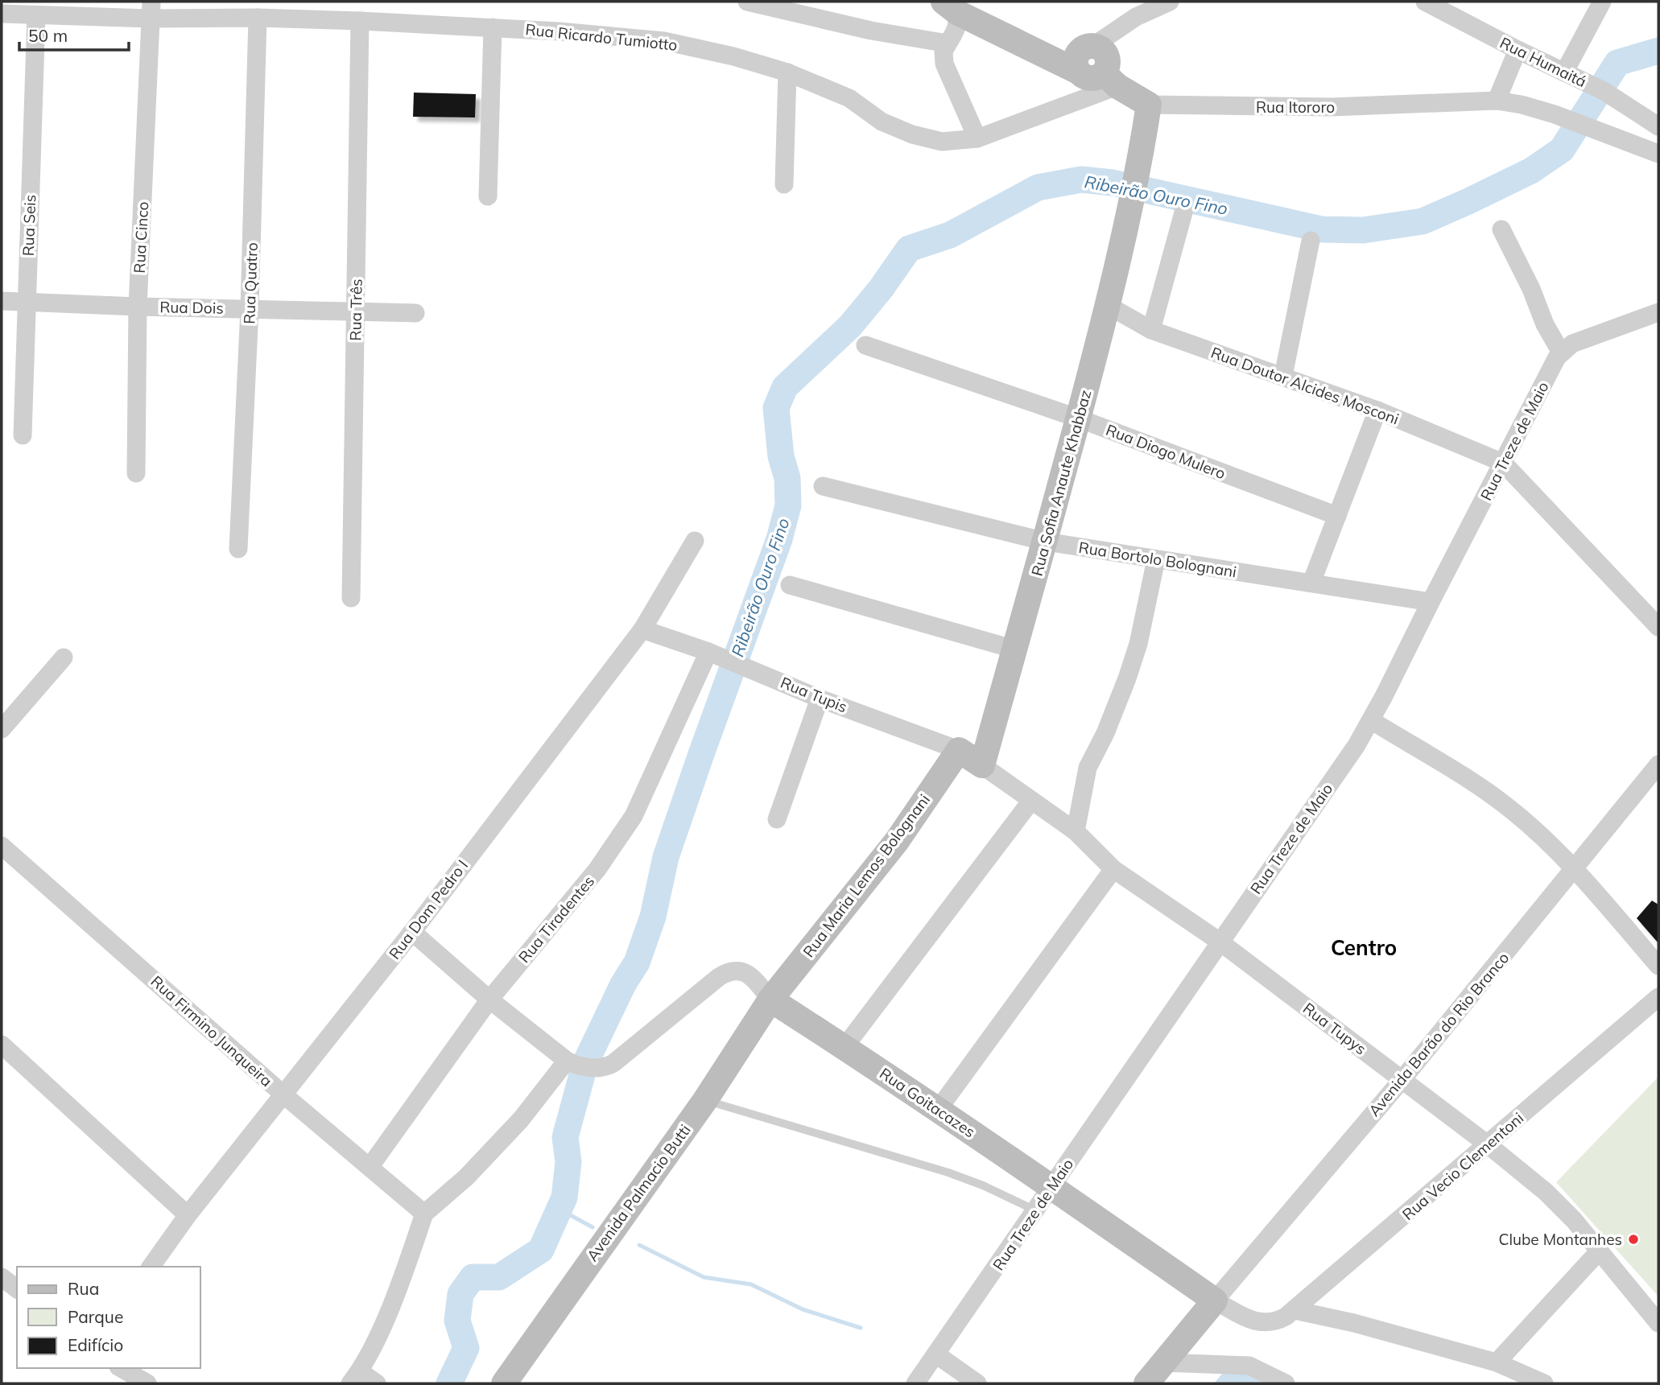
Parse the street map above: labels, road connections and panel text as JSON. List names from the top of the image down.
{
  "streets": {
    "street": [
      "Rua Ricardo Tumiotto",
      "Rua Humaitá",
      "Rua Itororo",
      "Rua Seis",
      "Rua Cinco",
      "Rua Quatro",
      "Rua Dois",
      "Rua Três",
      "Rua Doutor Alcides Mosconi",
      "Rua Treze de Maio",
      "Rua Diogo Mulero",
      "Rua Sofia Anaute Khabbaz",
      "Rua Bortolo Bolognani",
      "Rua Tupis",
      "Rua Maria Lemos Bolognani",
      "Rua Dom Pedro I",
      "Rua Tiradentes",
      "Rua Tupys",
      "Rua Firmino Junqueira",
      "Avenida Barão do Rio Branco",
      "Rua Goitacazes",
      "Rua Vecio Clementoni",
      "Avenida Palmacio Butti"
    ]
  },
  "crossings": [
    ["Rua Ricardo Tumiotto", "Rua Itororo"],
    ["Rua Ricardo Tumiotto", "Rua Cinco"],
    ["Rua Ricardo Tumiotto", "Rua Quatro"],
    ["Rua Ricardo Tumiotto", "Rua Três"],
    ["Rua Itororo", "Rua Sofia Anaute Khabbaz"],
    ["Rua Seis", "Rua Dois"],
    ["Rua Cinco", "Rua Dois"],
    ["Rua Quatro", "Rua Dois"],
    ["Rua Dois", "Rua Três"],
    ["Rua Doutor Alcides Mosconi", "Rua Treze de Maio"],
    ["Rua Doutor Alcides Mosconi", "Rua Sofia Anaute Khabbaz"],
    ["Rua Treze de Maio", "Rua Bortolo Bolognani"],
    ["Rua Treze de Maio", "Rua Tupys"],
    ["Rua Treze de Maio", "Rua Goitacazes"],
    ["Rua Diogo Mulero", "Rua Sofia Anaute Khabbaz"],
    ["Rua Sofia Anaute Khabbaz", "Rua Bortolo Bolognani"],
    ["Rua Sofia Anaute Khabbaz", "Rua Tupis"],
    ["Rua Sofia Anaute Khabbaz", "Rua Tupys"],
    ["Rua Tupis", "Rua Maria Lemos Bolognani"],
    ["Rua Tupis", "Rua Dom Pedro I"],
    ["Rua Tupis", "Rua Tiradentes"],
    ["Rua Tupis", "Rua Tupys"],
    ["Rua Maria Lemos Bolognani", "Rua Goitacazes"],
    ["Rua Maria Lemos Bolognani", "Avenida Palmacio Butti"],
    ["Rua Dom Pedro I", "Rua Firmino Junqueira"],
    ["Rua Tiradentes", "Rua Firmino Junqueira"],
    ["Rua Tupys", "Avenida Barão do Rio Branco"],
    ["Rua Tupys", "Rua Vecio Clementoni"],
    ["Avenida Barão do Rio Branco", "Rua Goitacazes"],
    ["Rua Goitacazes", "Rua Vecio Clementoni"],
    ["Rua Goitacazes", "Avenida Palmacio Butti"]
  ],
  "districts": ["Centro"],
  "water": ["Ribeirão Ouro Fino"],
  "places": ["Clube Montanhes"],
  "legend": ["Rua", "Parque", "Edifício"],
  "scale_bar": "50 m"
}
